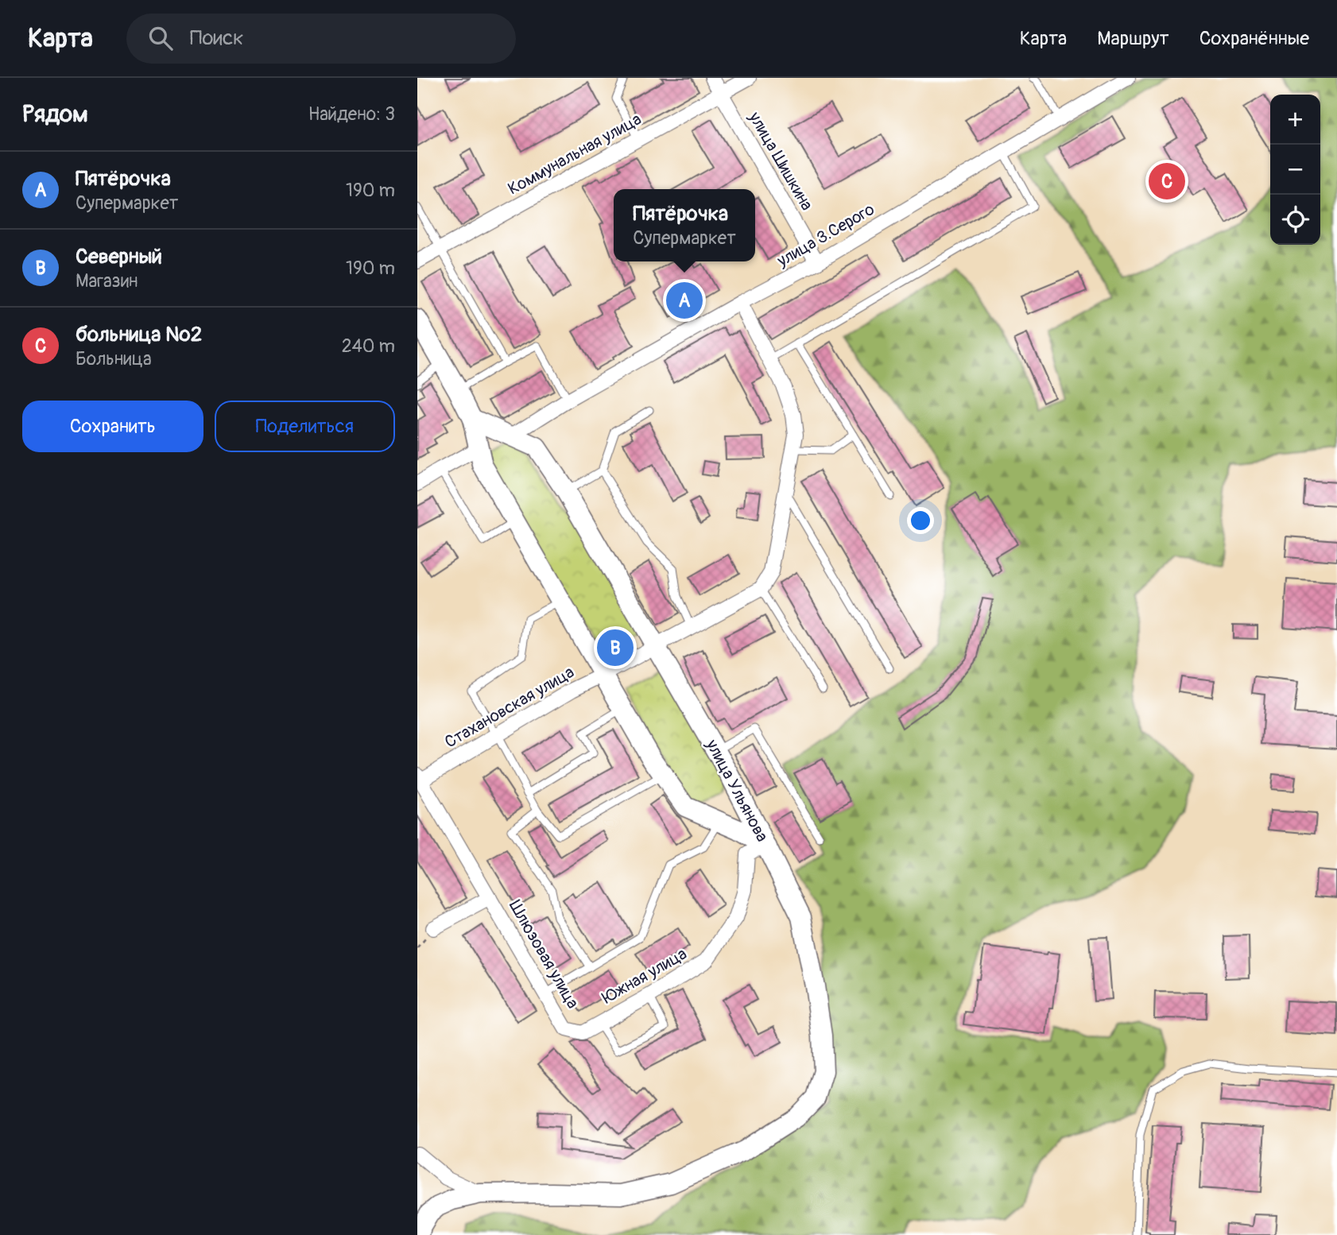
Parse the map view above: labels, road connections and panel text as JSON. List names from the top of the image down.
{
  "streets": {
    "street": [
      "Коммунальная улица",
      "улица Шишкина",
      "улица З.Серого",
      "Стахановская улица",
      "улица Ульянова",
      "Шлюзовая улица",
      "Южная улица"
    ]
  },
  "crossings": [
    ["Коммунальная улица", "улица Шишкина"],
    ["улица Шишкина", "улица З.Серого"],
    ["улица З.Серого", "улица Ульянова"],
    ["Стахановская улица", "улица Ульянова"],
    ["Стахановская улица", "Шлюзовая улица"],
    ["улица Ульянова", "Южная улица"],
    ["Шлюзовая улица", "Южная улица"]
  ],
  "page": {
    "header": "Карта",
    "search": "Поиск",
    "nav": ["Карта", "Маршрут", "Сохранённые"],
    "heading": ["Рядом", "Найдено: 3"],
    "map_buttons": ["+", "−"],
    "list": [
      {
        "mark": "A",
        "name": "Пятёрочка",
        "note": "Супермаркет",
        "value": "190 m"
      },
      {
        "mark": "B",
        "name": "Северный",
        "note": "Магазин",
        "value": "190 m"
      },
      {
        "mark": "C",
        "name": "больница №2",
        "note": "Больница",
        "value": "240 m"
      }
    ],
    "pins": ["C", "A", "B"],
    "popup": ["Пятёрочка", "Супермаркет"],
    "buttons": ["Сохранить", "Поделиться"]
  }
}
